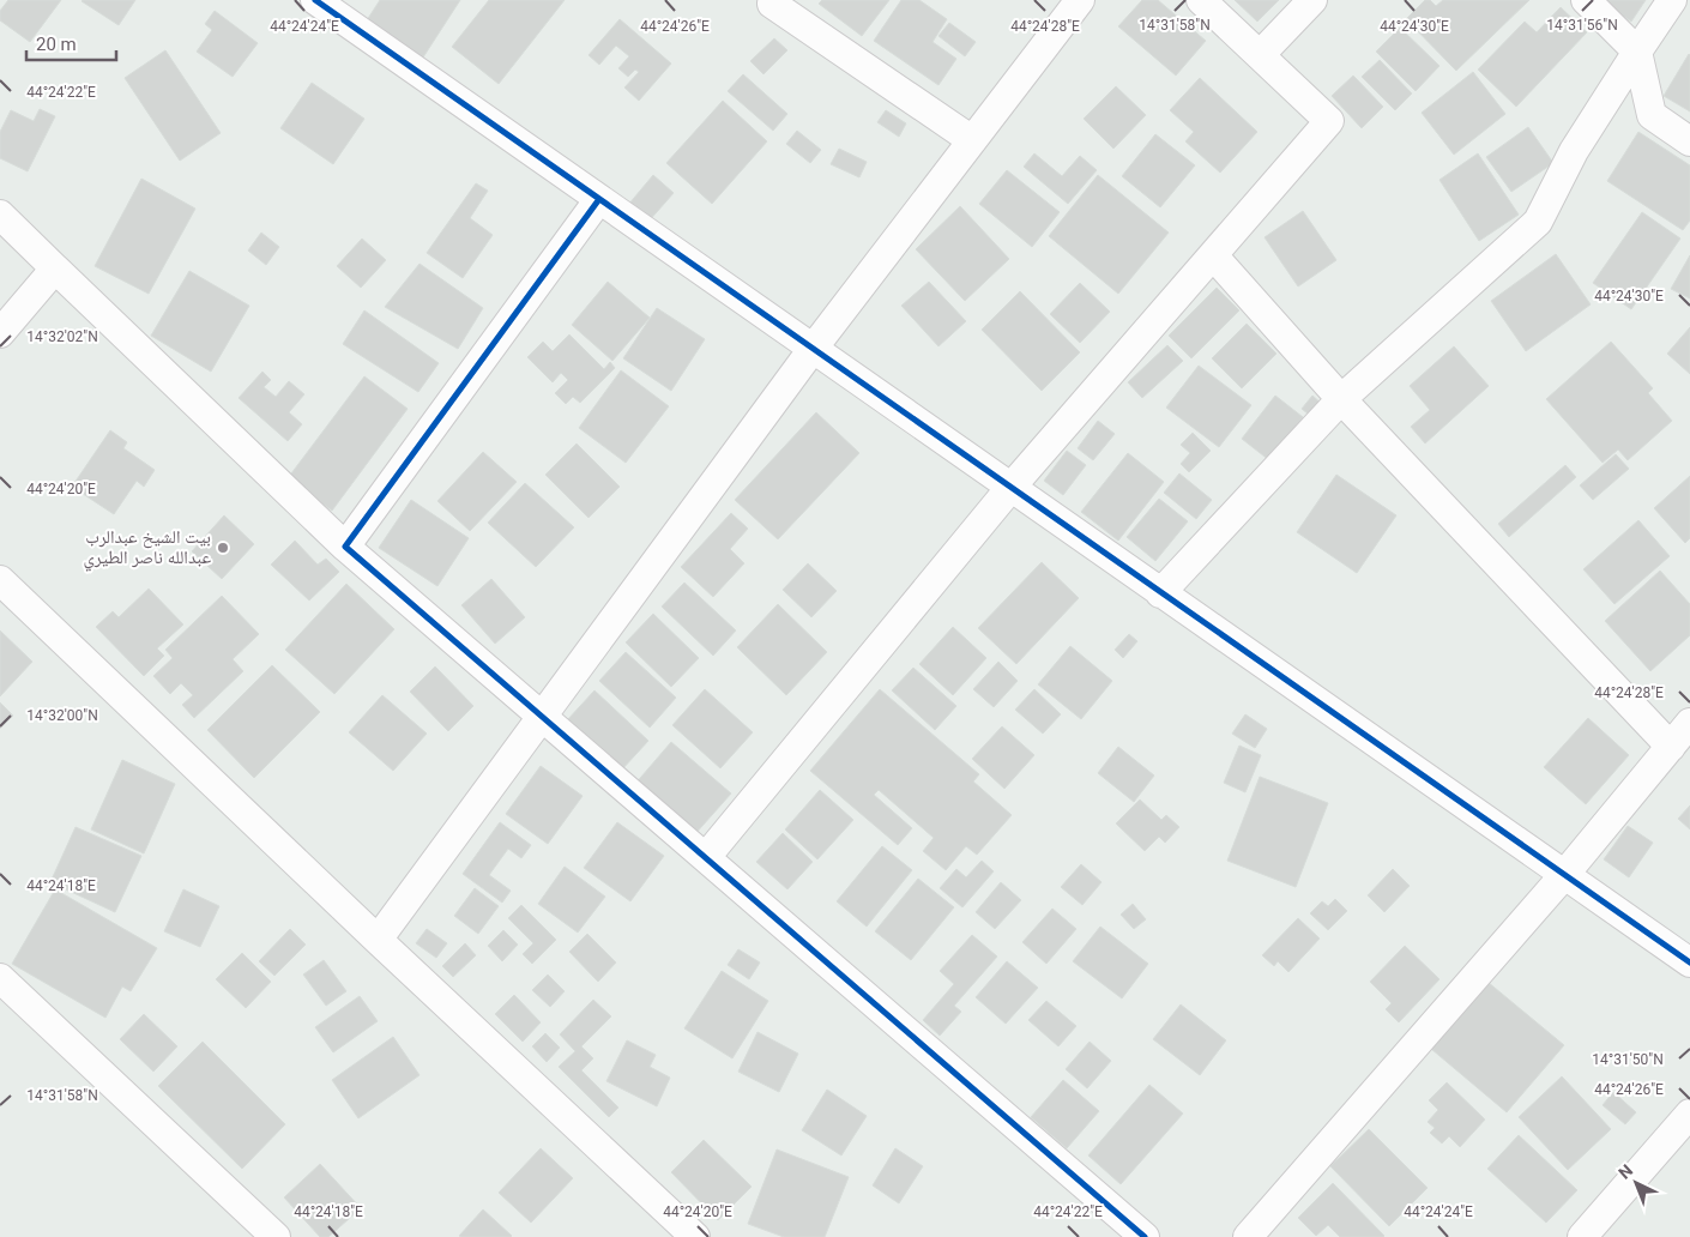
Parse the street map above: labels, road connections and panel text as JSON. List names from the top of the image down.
{
  "places": ["بيت الشيخ عبدالرب عبدالله ناصر الطيري"],
  "scale_bar": "20 m",
  "north": "top left",
  "coordinates": [
    "14°31'58\"N",
    "14°31'56\"N",
    "44°24'24\"E",
    "44°24'26\"E",
    "44°24'28\"E",
    "44°24'30\"E",
    "44°24'22\"E",
    "14°32'02\"N",
    "44°24'20\"E",
    "14°32'00\"N",
    "44°24'18\"E",
    "14°31'50\"N"
  ]
}
